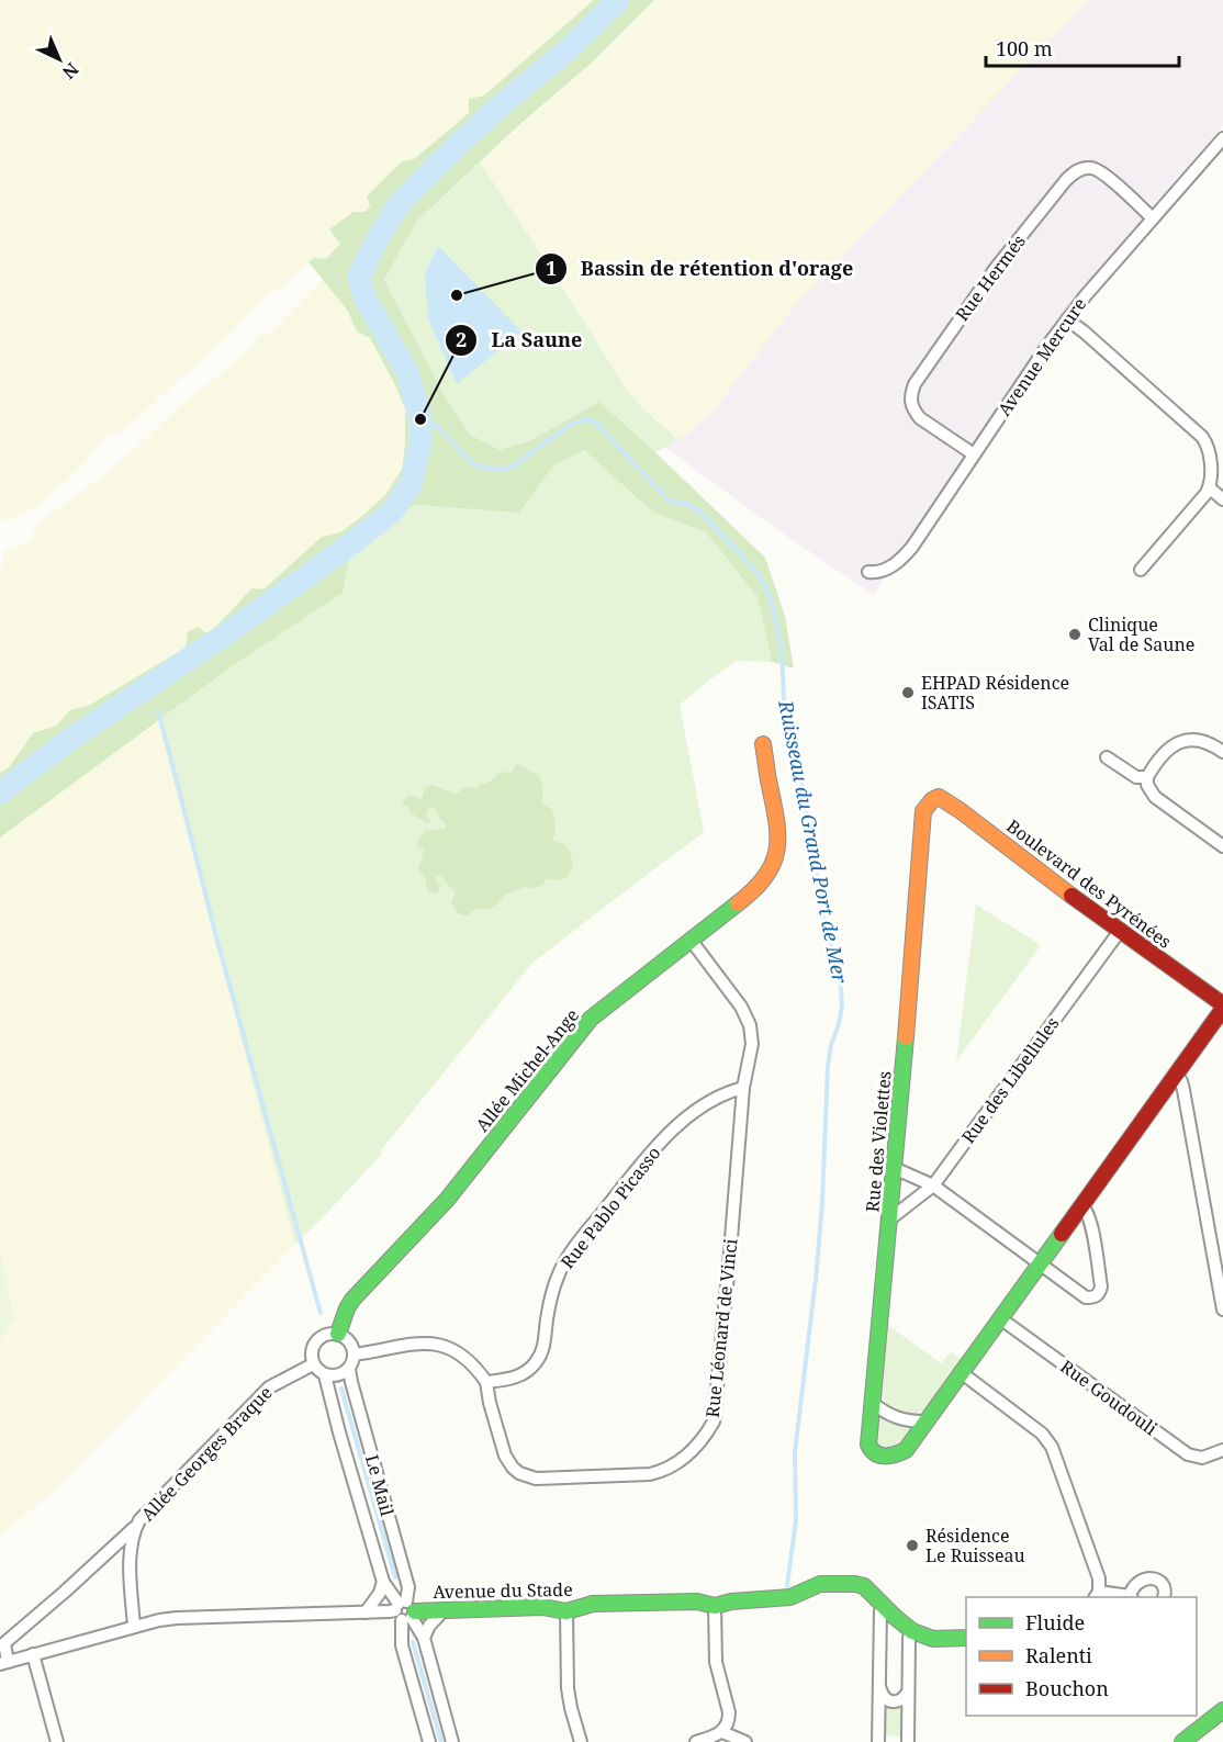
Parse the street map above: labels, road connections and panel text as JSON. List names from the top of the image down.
{
  "streets": {
    "street": [
      "Rue Hermés",
      "Avenue Mercure",
      "Boulevard des Pyrénées",
      "Allée Michel-Ange",
      "Rue des Libellules",
      "Rue des Violettes",
      "Rue Pablo Picasso",
      "Rue Léonard de Vinci",
      "Rue Goudouli",
      "Allée Georges Braque",
      "Le Mail",
      "Avenue du Stade"
    ]
  },
  "crossings": [
    ["Rue Hermés", "Avenue Mercure"],
    ["Boulevard des Pyrénées", "Rue des Libellules"],
    ["Boulevard des Pyrénées", "Rue des Violettes"],
    ["Allée Michel-Ange", "Rue Léonard de Vinci"],
    ["Allée Michel-Ange", "Allée Georges Braque"],
    ["Allée Michel-Ange", "Le Mail"],
    ["Rue des Libellules", "Rue des Violettes"],
    ["Rue Pablo Picasso", "Rue Léonard de Vinci"],
    ["Allée Georges Braque", "Le Mail"],
    ["Allée Georges Braque", "Avenue du Stade"],
    ["Le Mail", "Avenue du Stade"]
  ],
  "water": ["Ruisseau du Grand Port de Mer"],
  "places": [
    "Bassin de rétention d'orage",
    "La Saune",
    "Clinique Val de Saune",
    "EHPAD Résidence ISATIS",
    "Résidence Le Ruisseau"
  ],
  "legend": ["Fluide", "Ralenti", "Bouchon"],
  "scale_bar": "100 m",
  "north": "bottom right"
}
